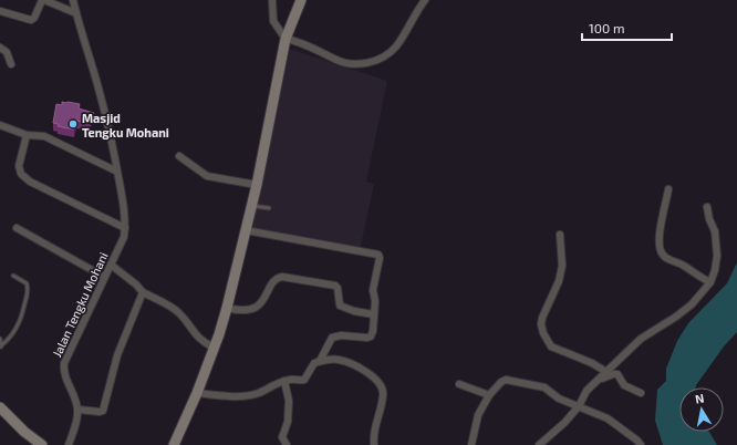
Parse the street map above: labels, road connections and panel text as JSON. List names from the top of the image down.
{
  "streets": {
    "street": ["Jalan Tengku Mohani"]
  },
  "places": ["Masjid Tengku Mohani"],
  "scale_bar": "100 m",
  "north": "top"
}
